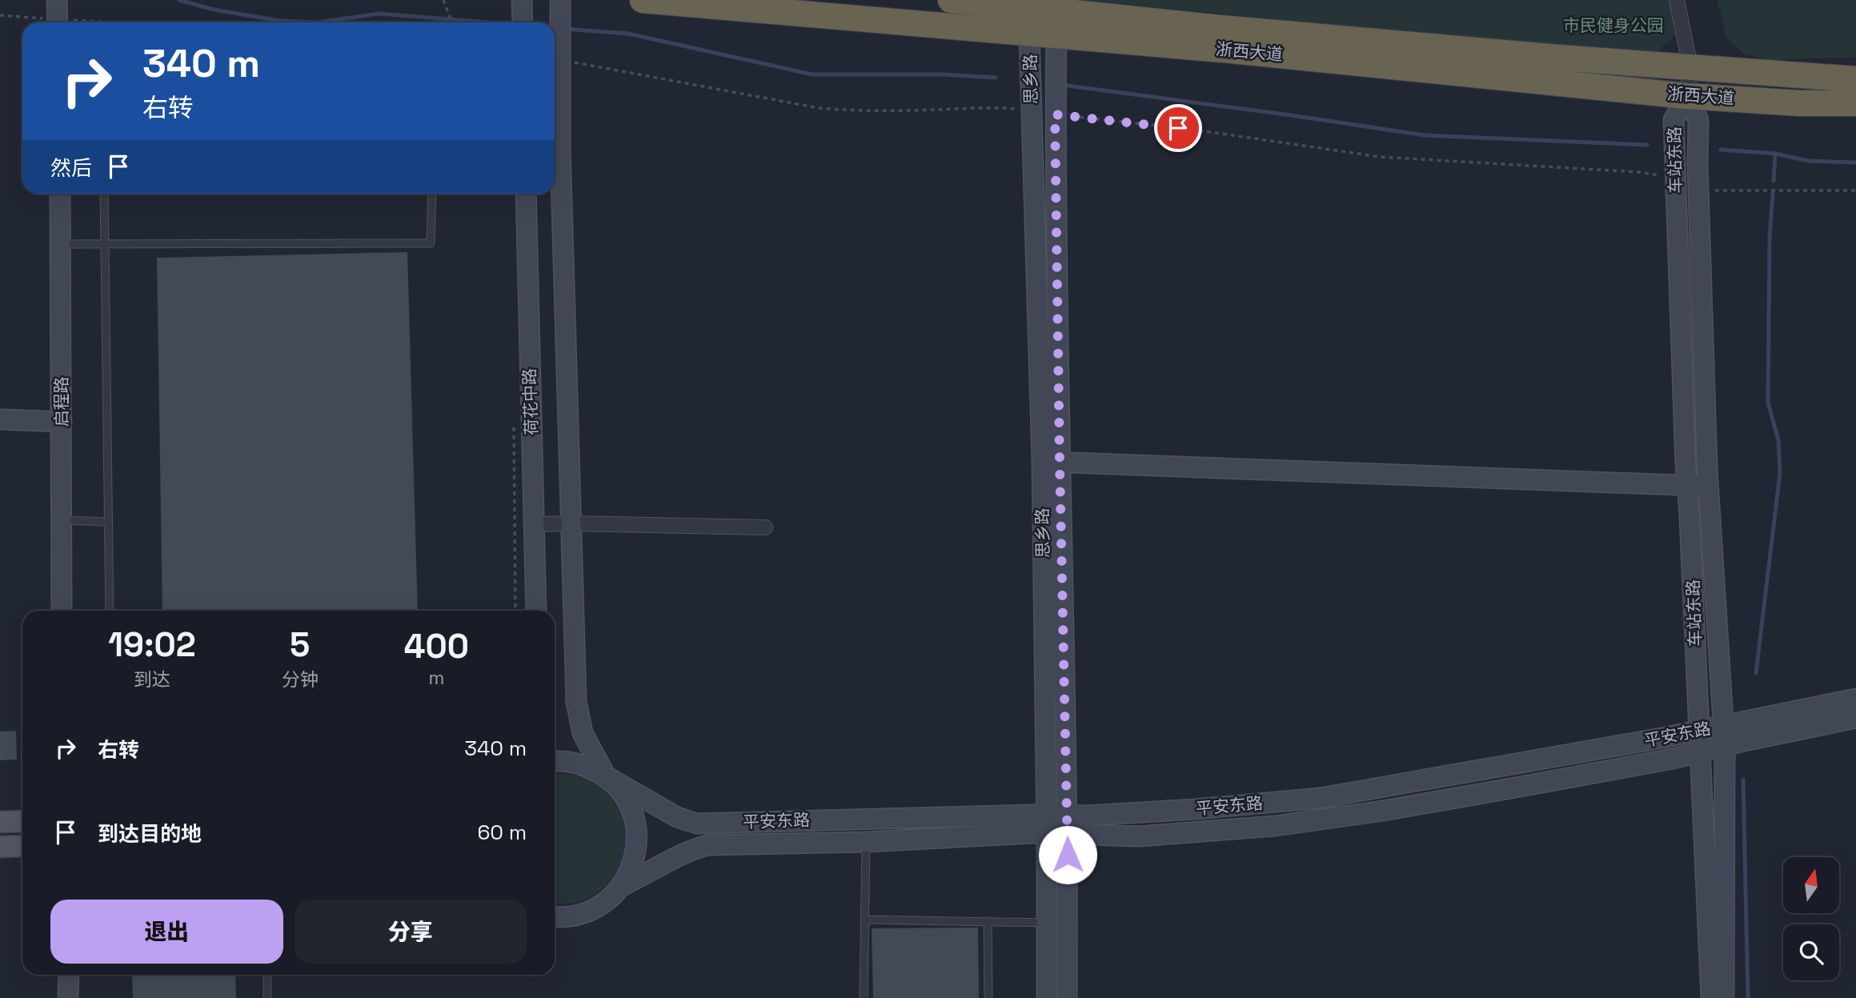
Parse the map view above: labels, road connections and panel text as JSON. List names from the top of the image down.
{
  "streets": {
    "highway": ["浙西大道"],
    "street": [
      "思乡路",
      "车站东路",
      "启程路",
      "荷花中路",
      "平安东路"
    ]
  },
  "crossings": [
    ["浙西大道", "思乡路"],
    ["浙西大道", "车站东路"],
    ["思乡路", "平安东路"],
    ["车站东路", "平安东路"]
  ],
  "parks": ["市民健身公园"],
  "north": "top",
  "page": {
    "turn": ["340 m", "右转"],
    "then": "然后",
    "eta": [
      "19:02",
      "到达",
      "5",
      "分钟",
      "400",
      "m"
    ],
    "list": [
      {
        "name": "右转",
        "value": "340 m"
      },
      {
        "name": "到达目的地",
        "value": "60 m"
      }
    ],
    "buttons": ["退出", "分享"]
  }
}
